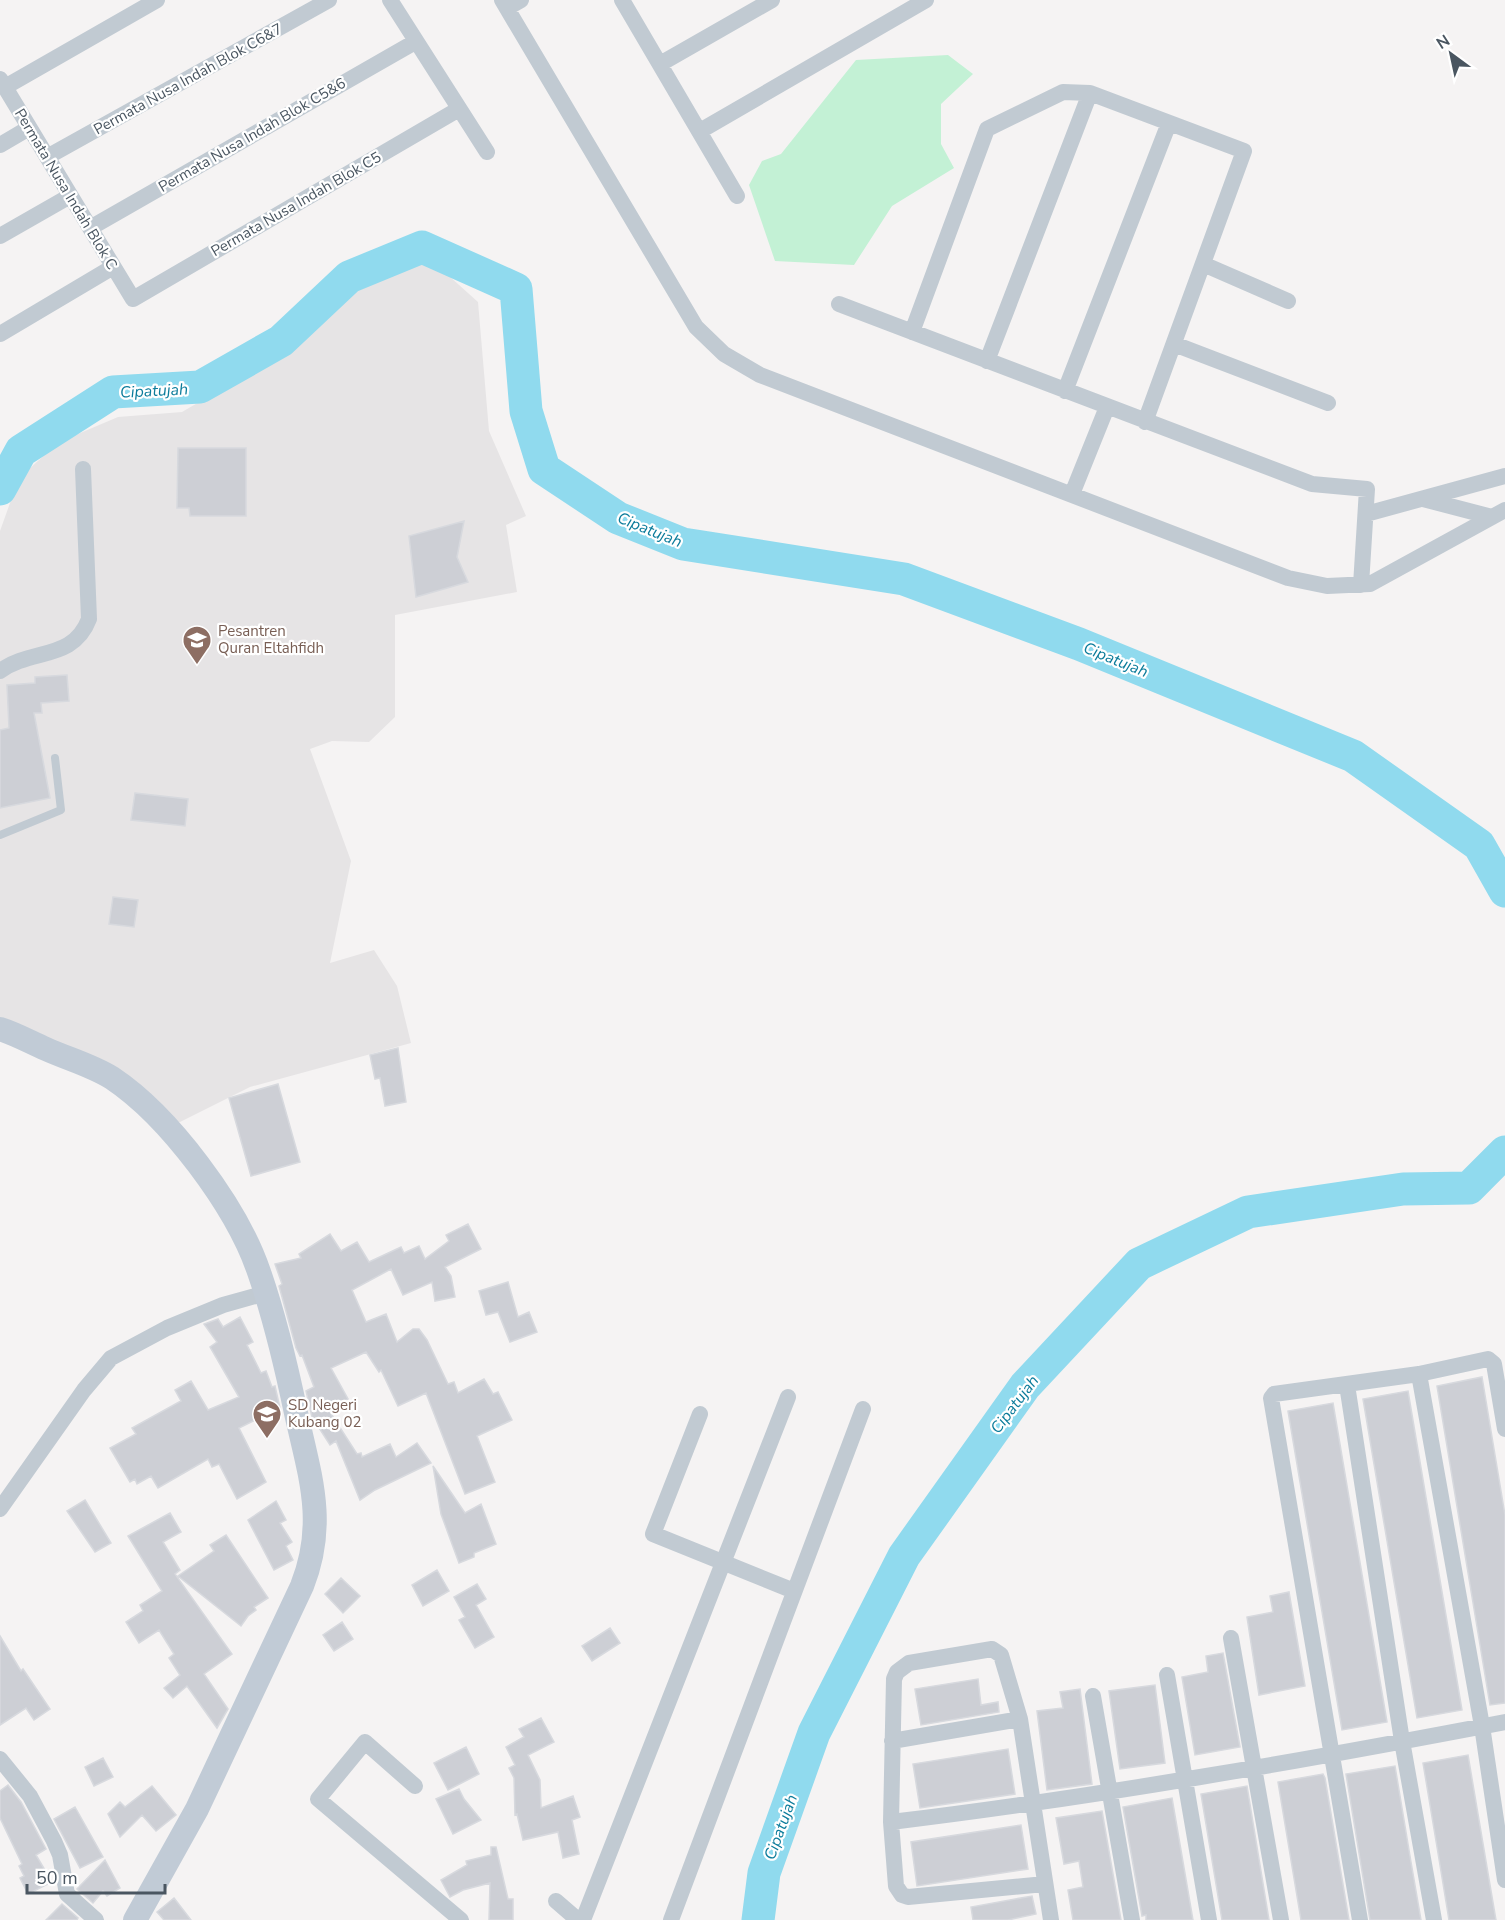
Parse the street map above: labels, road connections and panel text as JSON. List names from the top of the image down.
{
  "streets": {
    "street": [
      "Permata Nusa Indah Blok C6&7",
      "Permata Nusa Indah Blok C5&6",
      "Permata Nusa Indah Blok C",
      "Permata Nusa Indah Blok C5"
    ]
  },
  "crossings": [
    ["Permata Nusa Indah Blok C6&7", "Permata Nusa Indah Blok C"],
    ["Permata Nusa Indah Blok C5&6", "Permata Nusa Indah Blok C"],
    ["Permata Nusa Indah Blok C", "Permata Nusa Indah Blok C5"]
  ],
  "water": ["Cipatujah"],
  "places": {
    "school or university": ["Pesantren Quran Eltahfidh", "SD Negeri Kubang 02"]
  },
  "scale_bar": "50 m",
  "north": "top left"
}
